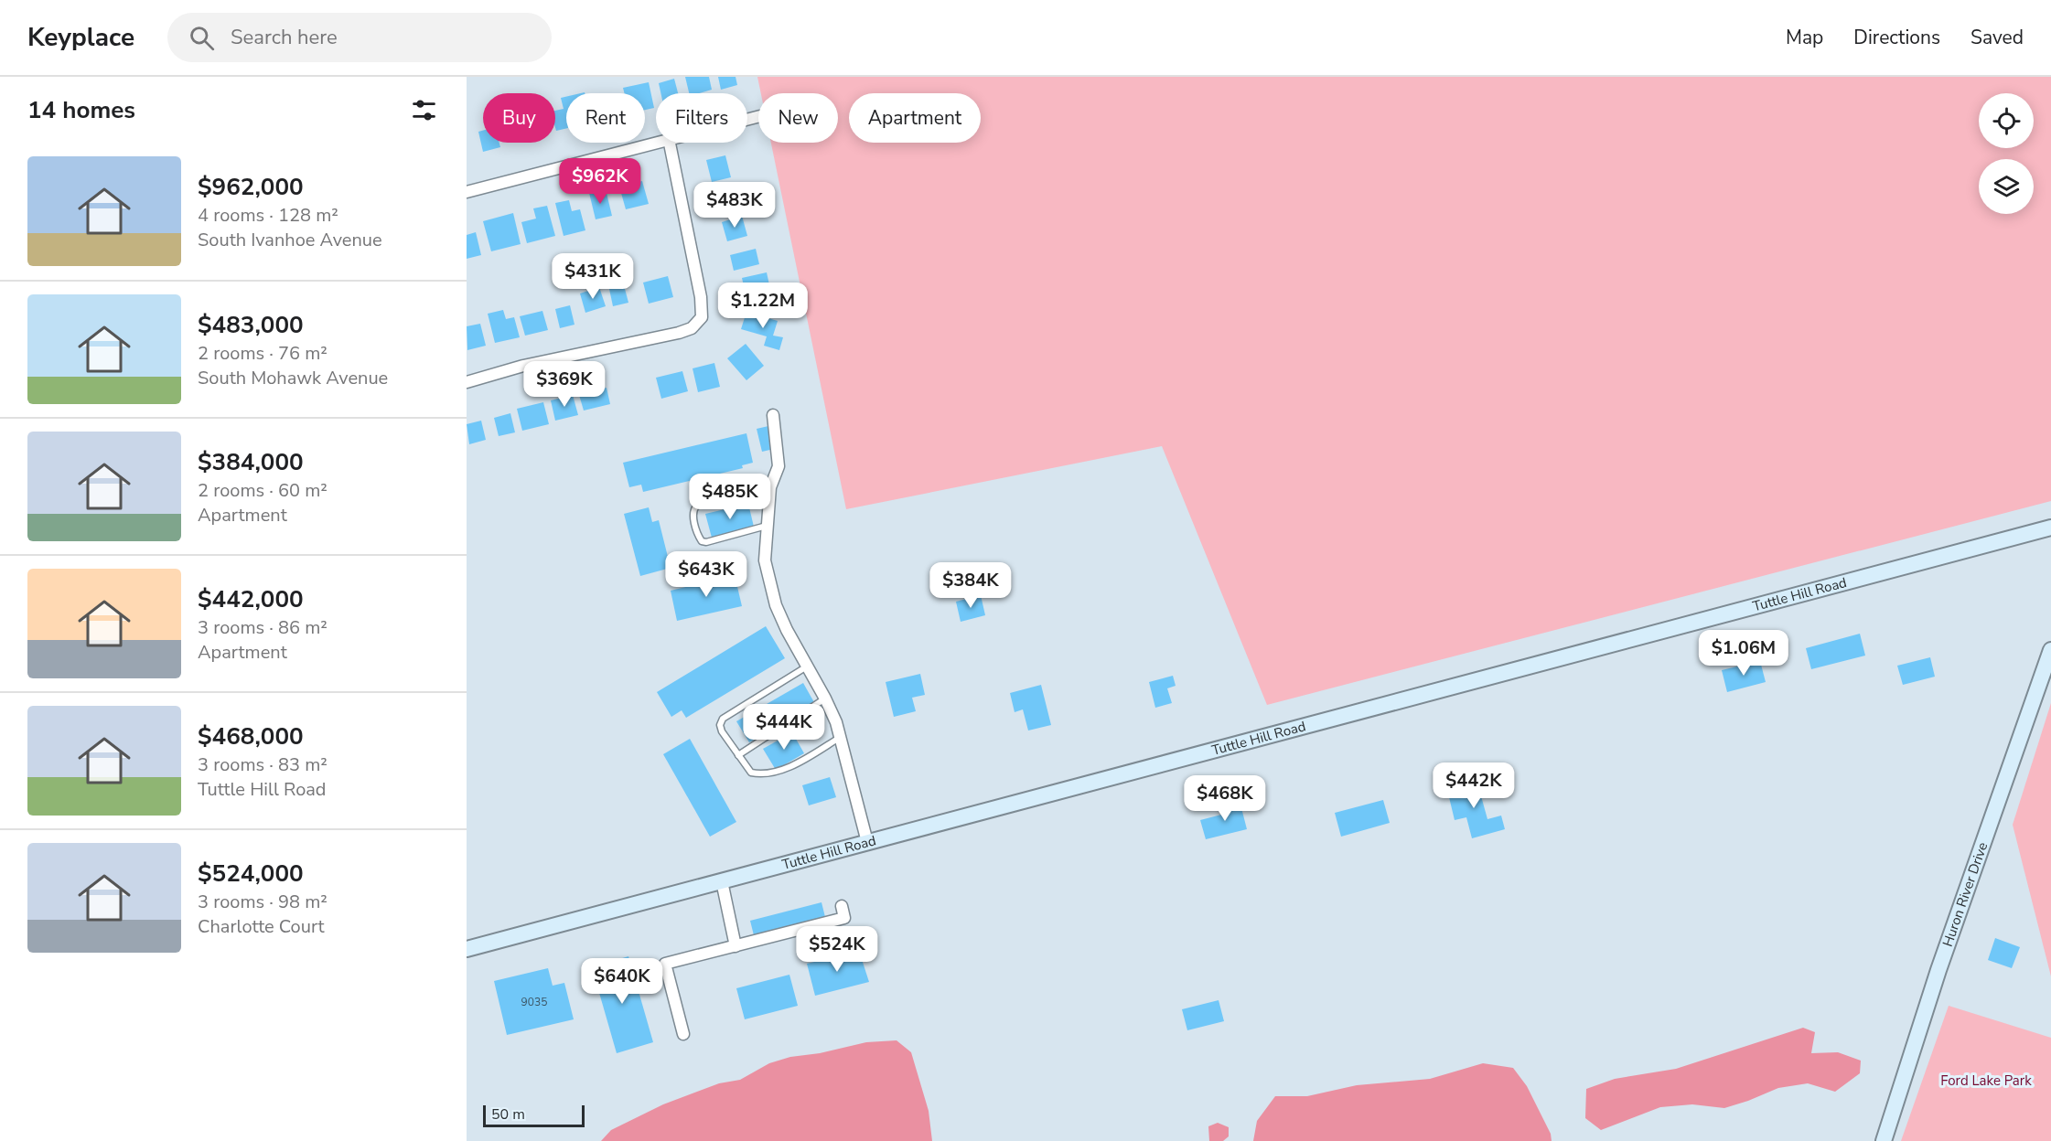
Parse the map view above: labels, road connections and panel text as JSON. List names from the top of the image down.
{
  "streets": {
    "main road": ["Tuttle Hill Road", "Huron River Drive"]
  },
  "parks": ["Ford Lake Park"],
  "house_numbers": ["9035"],
  "scale_bar": "50 m",
  "page": {
    "header": "Keyplace",
    "search": "Search here",
    "nav": ["Map", "Directions", "Saved"],
    "heading": "14 homes",
    "chip": [
      "Buy",
      "Rent",
      "Filters",
      "New",
      "Apartment"
    ],
    "list": [
      {
        "name": "$962,000",
        "note": "4 rooms · 128 m² · South Ivanhoe Avenue"
      },
      {
        "name": "$483,000",
        "note": "2 rooms · 76 m² · South Mohawk Avenue"
      },
      {
        "name": "$384,000",
        "note": "2 rooms · 60 m² · Apartment"
      },
      {
        "name": "$442,000",
        "note": "3 rooms · 86 m² · Apartment"
      },
      {
        "name": "$468,000",
        "note": "3 rooms · 83 m² · Tuttle Hill Road"
      },
      {
        "name": "$524,000",
        "note": "3 rooms · 98 m² · Charlotte Court"
      }
    ],
    "price": [
      "$962K",
      "$483K",
      "$431K",
      "$1.22M",
      "$369K",
      "$485K",
      "$643K",
      "$384K",
      "$1.06M",
      "$444K",
      "$442K",
      "$468K",
      "$524K",
      "$640K"
    ],
    "scale": "50 m"
  }
}
